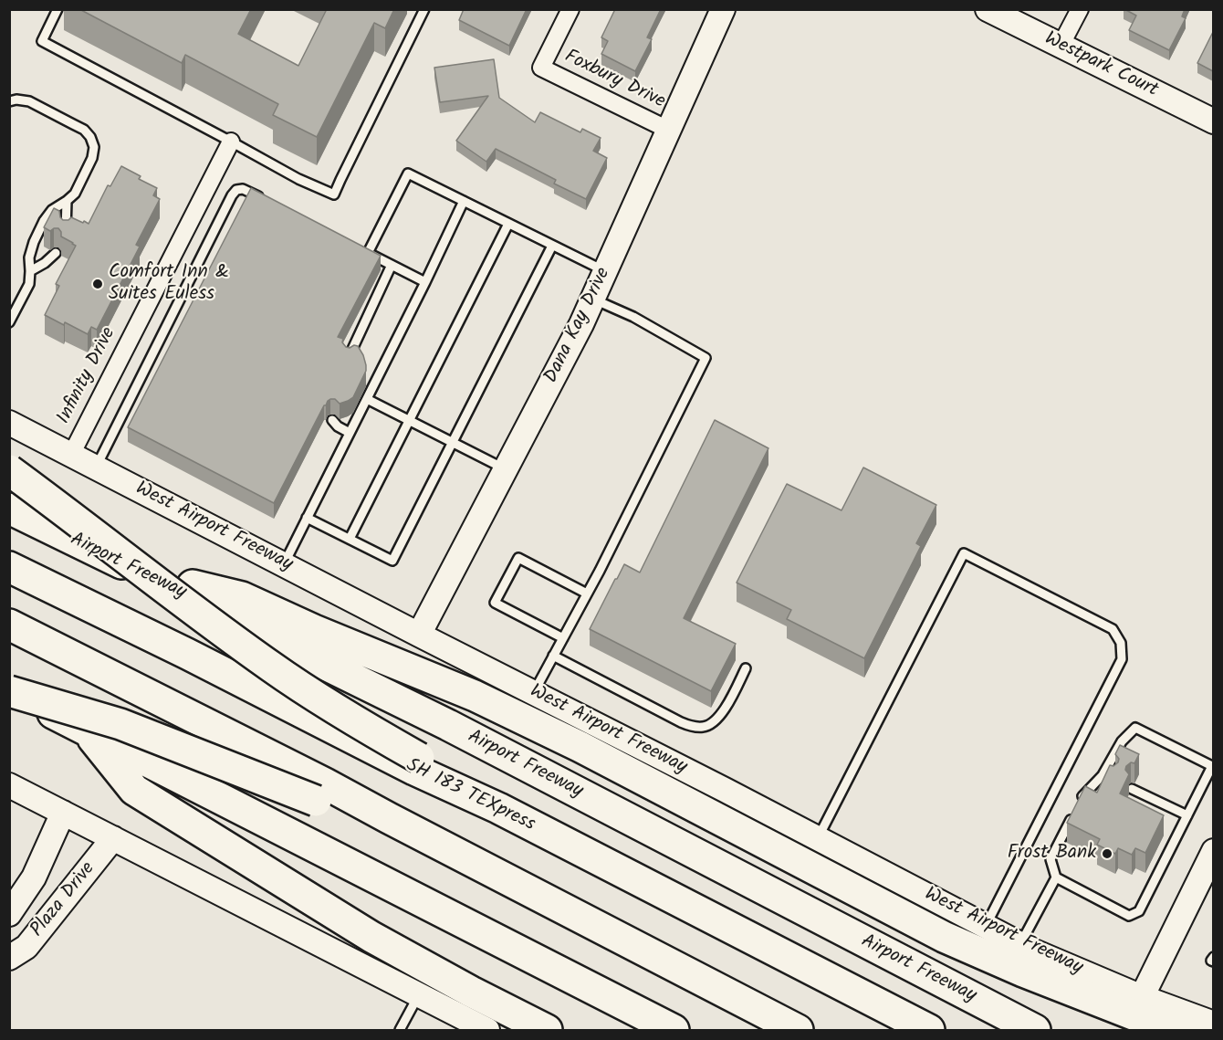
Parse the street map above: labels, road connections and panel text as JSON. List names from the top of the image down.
{
  "streets": {
    "highway": ["Airport Freeway", "SH 183 TEXpress"],
    "main road": [
      "Westpark Court",
      "Dana Kay Drive",
      "West Airport Freeway",
      "Plaza Drive"
    ],
    "street": ["Foxbury Drive", "Infinity Drive"]
  },
  "crossings": [
    ["Foxbury Drive", "Dana Kay Drive"],
    ["Dana Kay Drive", "West Airport Freeway"],
    ["Infinity Drive", "West Airport Freeway"]
  ],
  "places": ["Comfort Inn & Suites Euless", "Frost Bank"]
}
